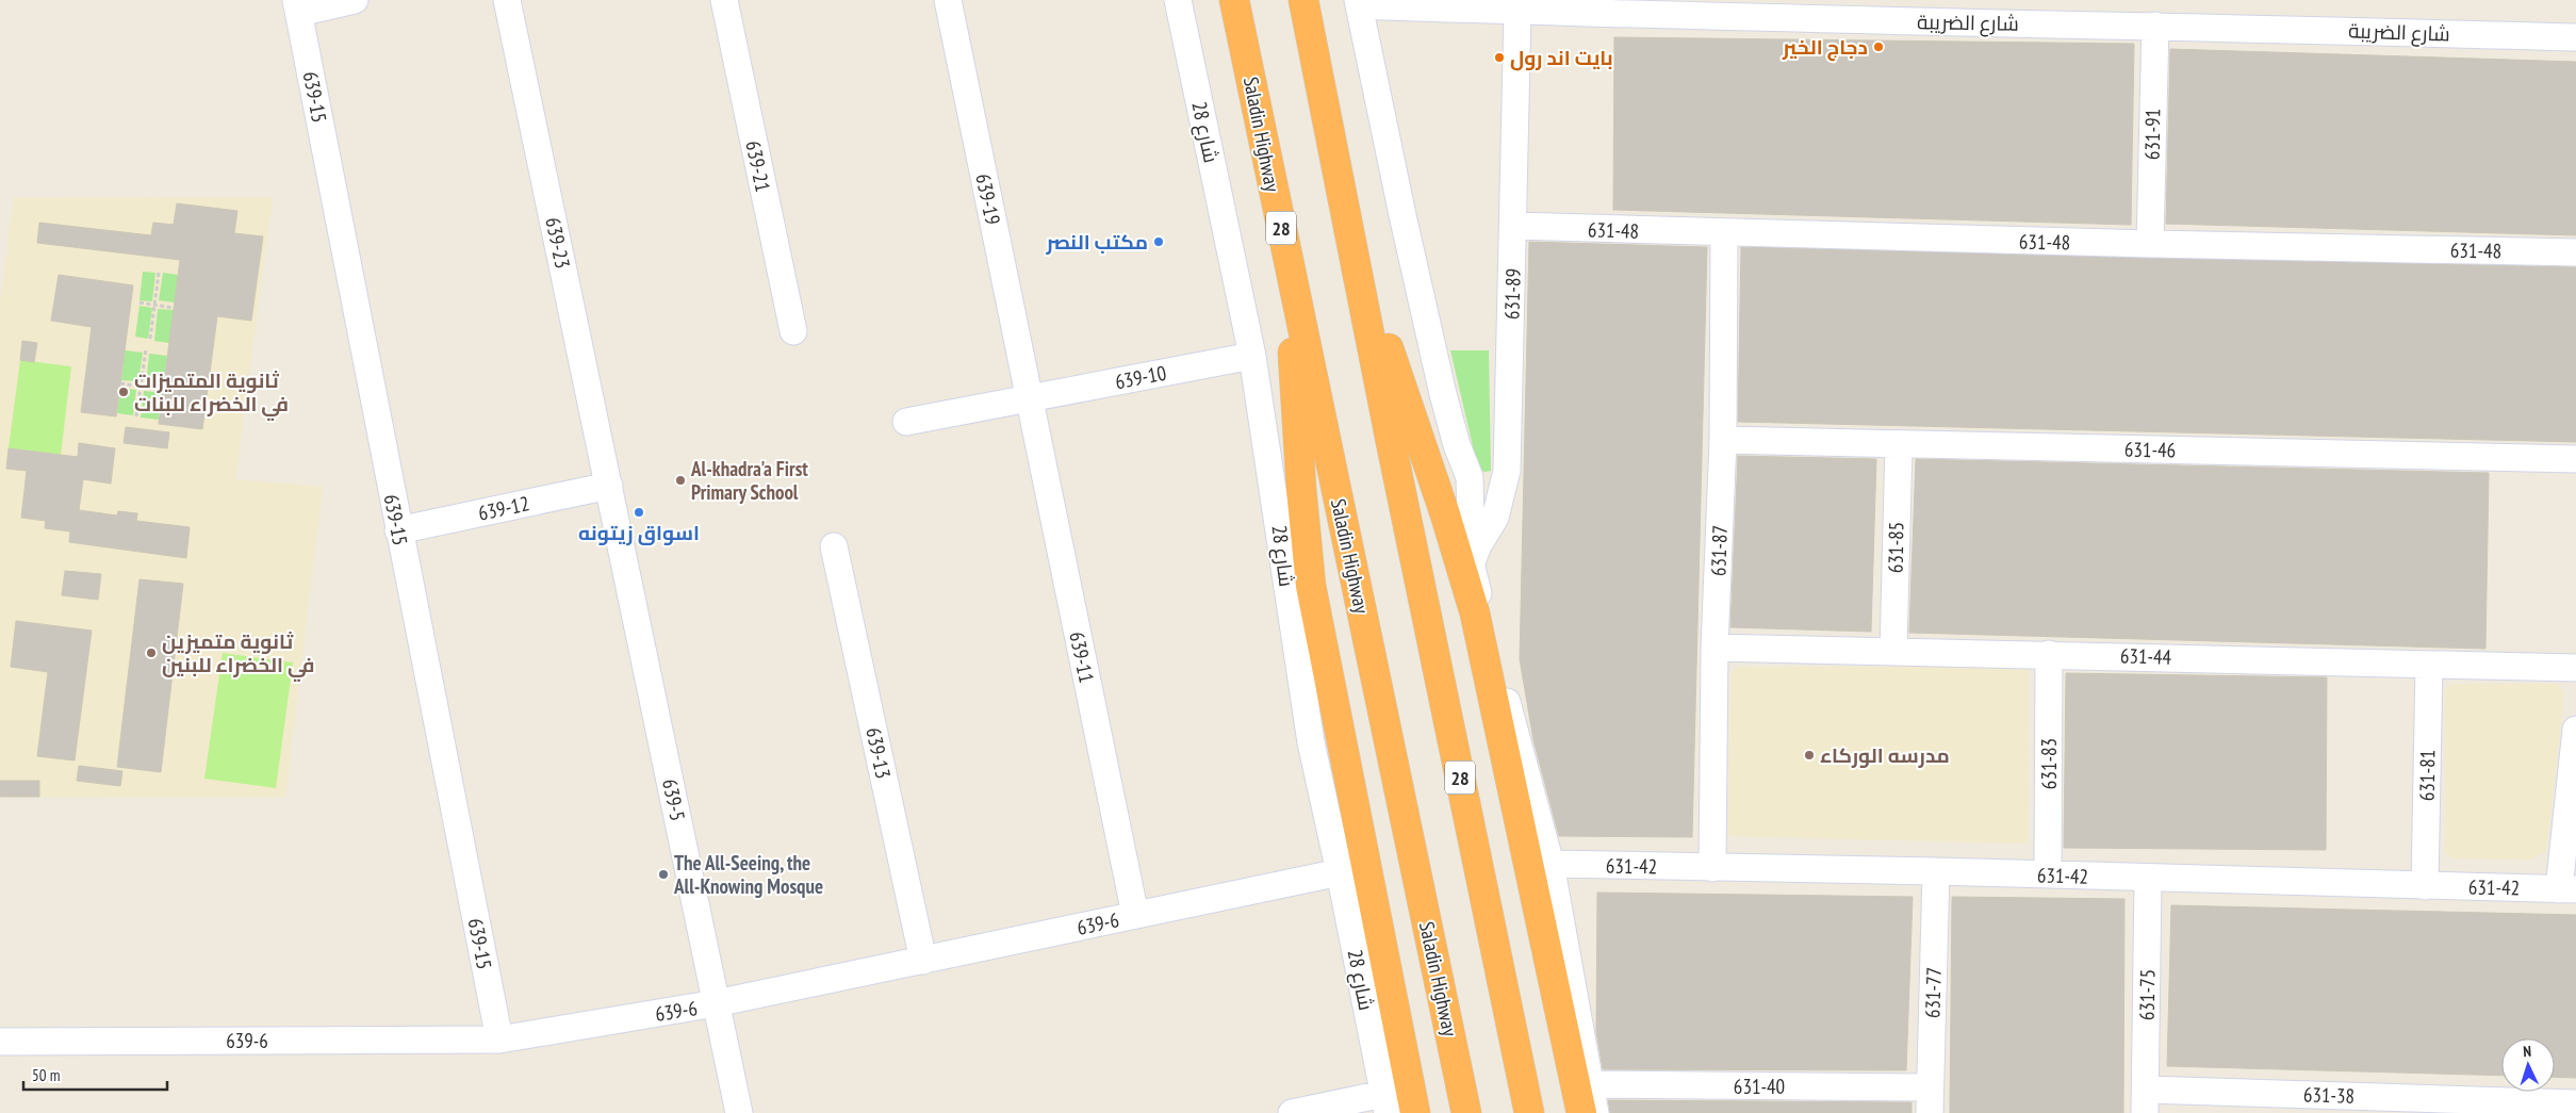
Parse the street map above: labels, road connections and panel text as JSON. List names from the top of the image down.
{
  "streets": {
    "highway": ["Saladin Highway", "28"],
    "street": [
      "شارع الضريبة",
      "639-15",
      "شارع 28",
      "631-91",
      "639-21",
      "639-19",
      "631-48",
      "639-23",
      "631-89",
      "639-10",
      "631-46",
      "639-12",
      "631-85",
      "631-87",
      "631-44",
      "639-11",
      "639-13",
      "631-83",
      "631-81",
      "639-5",
      "631-42",
      "639-6",
      "631-77",
      "631-75",
      "631-40",
      "631-38"
    ]
  },
  "crossings": [
    ["شارع الضريبة", "631-91"],
    ["شارع الضريبة", "631-89"],
    ["639-15", "639-12"],
    ["639-15", "639-6"],
    ["شارع 28", "639-10"],
    ["شارع 28", "639-6"],
    ["631-91", "631-48"],
    ["639-19", "639-10"],
    ["639-19", "639-11"],
    ["631-48", "631-89"],
    ["631-48", "631-87"],
    ["639-23", "639-12"],
    ["639-23", "639-5"],
    ["639-10", "639-11"],
    ["631-46", "631-85"],
    ["631-46", "631-87"],
    ["639-12", "639-5"],
    ["631-85", "631-44"],
    ["631-87", "631-44"],
    ["631-87", "631-42"],
    ["631-44", "631-83"],
    ["631-44", "631-81"],
    ["639-11", "639-6"],
    ["639-13", "639-6"],
    ["631-83", "631-42"],
    ["631-81", "631-42"],
    ["639-5", "639-6"],
    ["631-42", "631-77"],
    ["631-42", "631-75"],
    ["631-77", "631-40"],
    ["631-75", "631-38"]
  ],
  "places": [
    "دجاج الخير",
    "بايت اند رول",
    "مكتب النصر",
    "ثانوية المتميزات في الخضراء للبنات",
    "Al-khadra'a First Primary School",
    "اسواق زيتونه",
    "ثانوية متميزين في الخضراء للبنين",
    "مدرسه الوركاء",
    "The All-Seeing, the All-Knowing Mosque"
  ],
  "scale_bar": "50 m",
  "north": "top"
}
